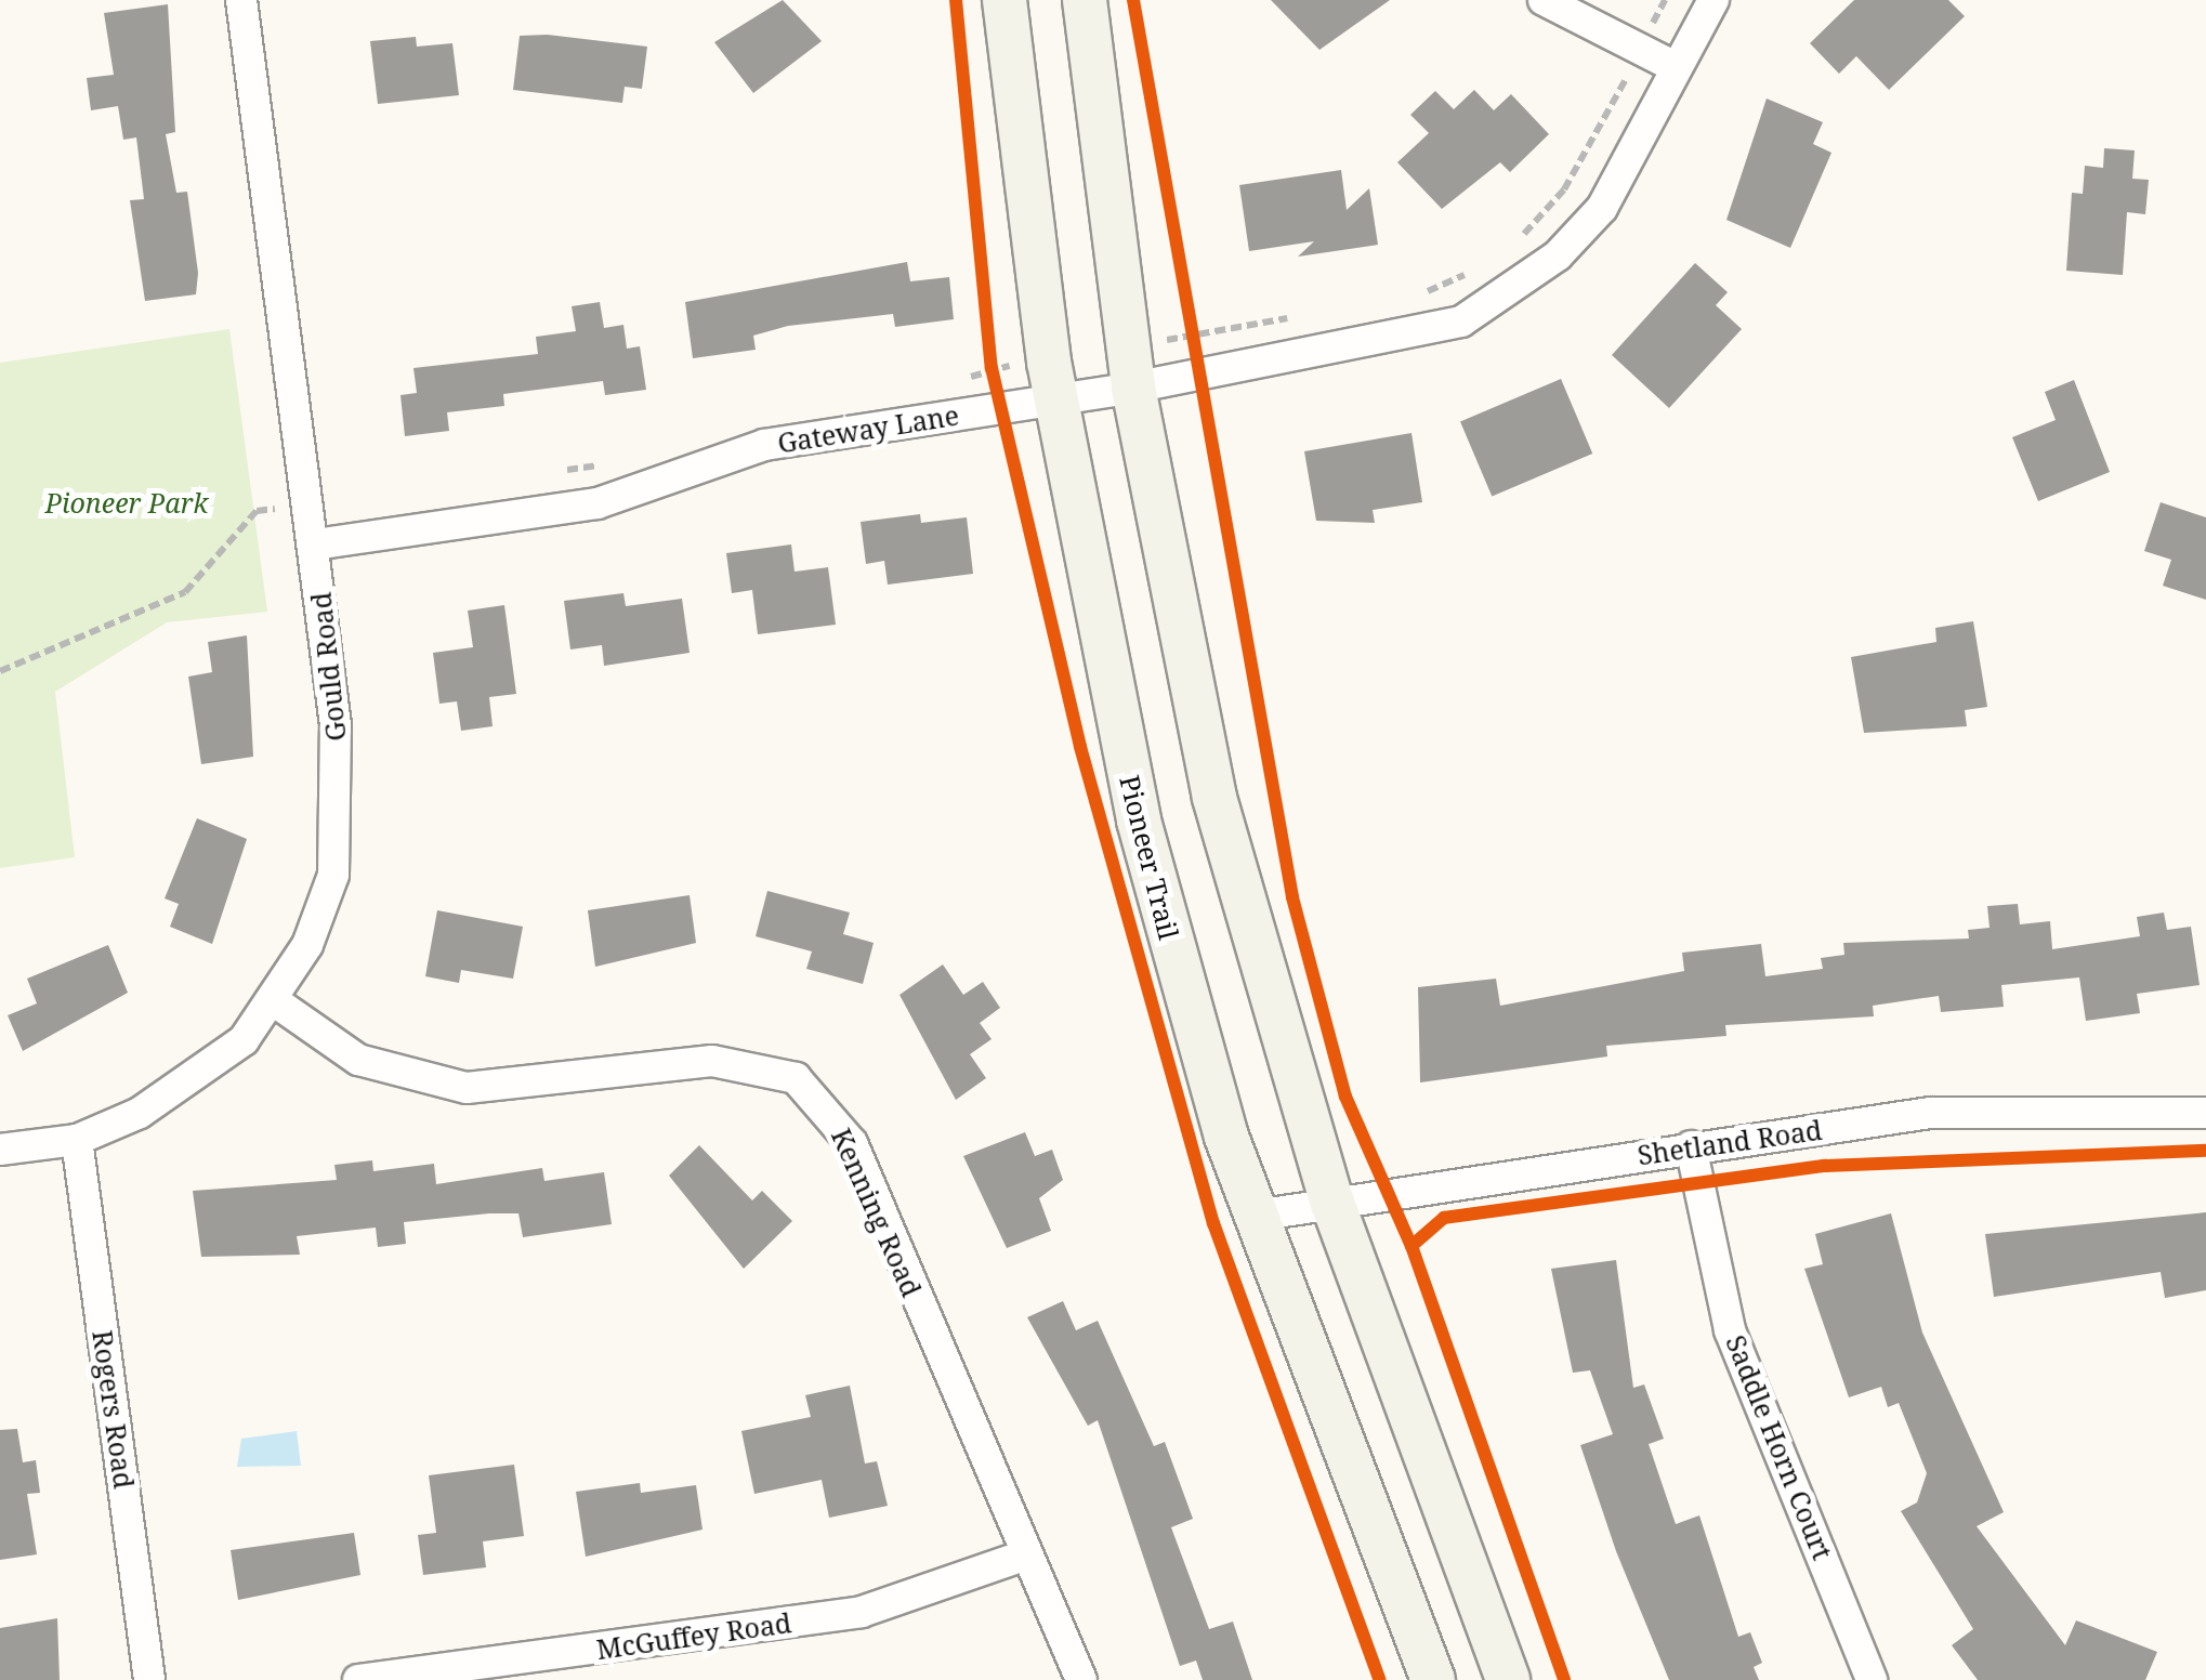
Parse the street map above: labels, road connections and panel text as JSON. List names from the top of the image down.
{
  "streets": {
    "main road": ["Pioneer Trail"],
    "street": [
      "Gateway Lane",
      "Gould Road",
      "Shetland Road",
      "Kenning Road",
      "Rogers Road",
      "Saddle Horn Court",
      "McGuffey Road"
    ]
  },
  "crossings": [
    ["Gateway Lane", "Gould Road"],
    ["Gateway Lane", "Pioneer Trail"],
    ["Gould Road", "Kenning Road"],
    ["Gould Road", "Rogers Road"],
    ["Pioneer Trail", "Shetland Road"],
    ["Shetland Road", "Saddle Horn Court"],
    ["Kenning Road", "McGuffey Road"]
  ],
  "parks": ["Pioneer Park"]
}
